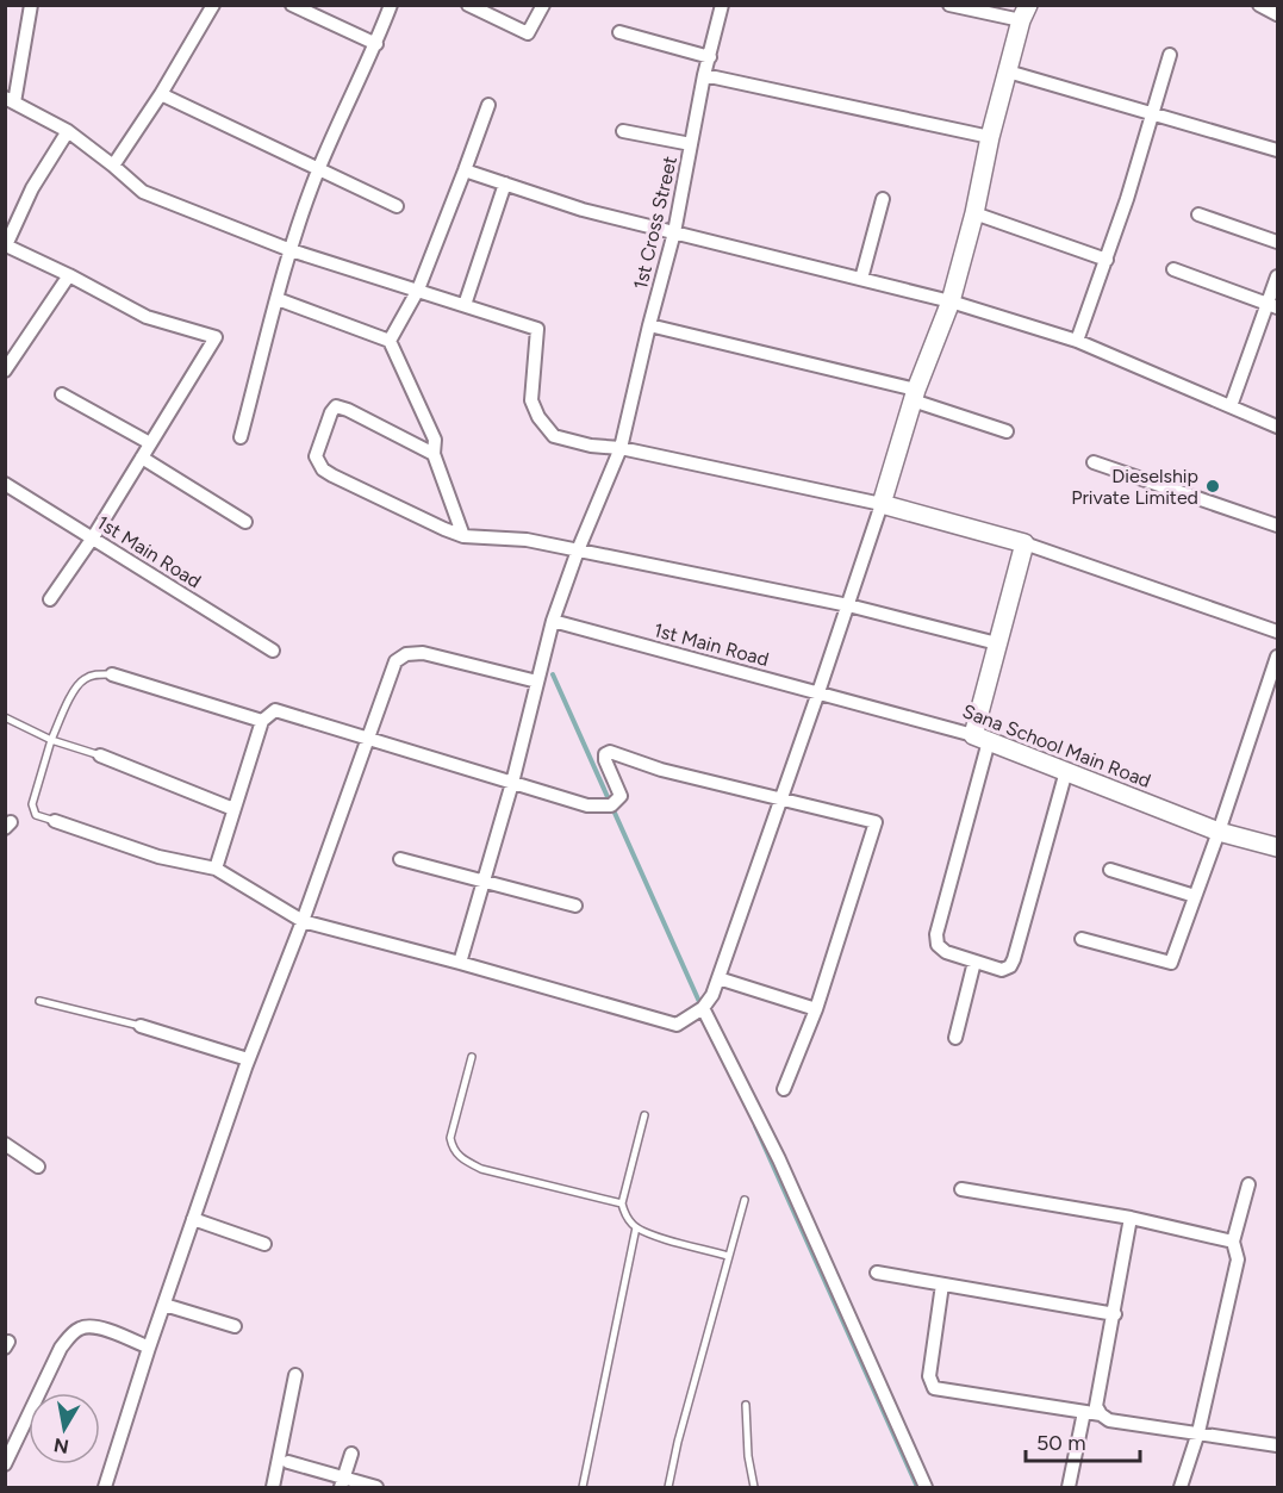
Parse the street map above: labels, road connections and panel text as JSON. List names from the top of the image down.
{
  "streets": {
    "street": ["1st Cross Street", "1st Main Road", "Sana School Main Road"]
  },
  "crossings": [
    ["1st Cross Street", "1st Main Road"],
    ["1st Main Road", "Sana School Main Road"]
  ],
  "places": ["Dieselship Private Limited"],
  "scale_bar": "50 m",
  "north": "bottom"
}
